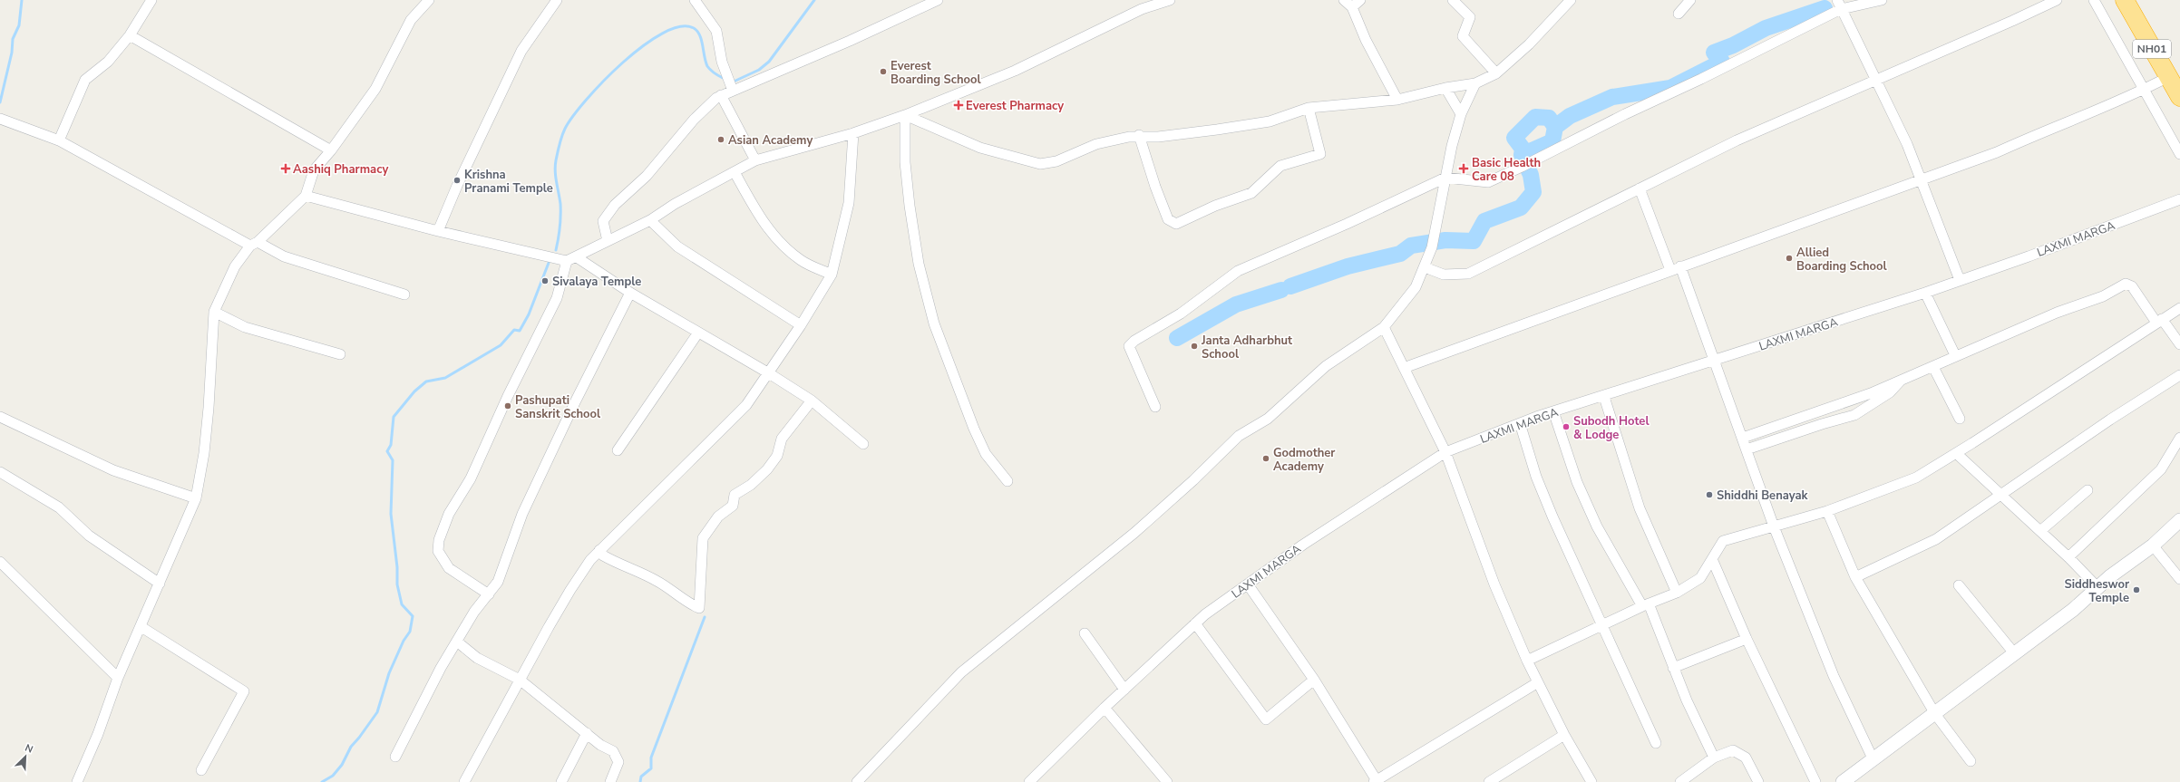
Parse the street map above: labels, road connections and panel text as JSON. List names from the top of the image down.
{
  "streets": {
    "highway": ["NH01"],
    "street": ["LAXMI MARGA"]
  },
  "places": {
    "other": [
      "Everest Boarding School",
      "Asian Academy",
      "Krishna Pranami Temple",
      "Allied Boarding School",
      "Sivalaya Temple",
      "Janta Adharbhut School",
      "Pashupati Sanskrit School",
      "Subodh Hotel & Lodge",
      "Godmother Academy",
      "Shiddhi Benayak",
      "Siddheswor Temple"
    ],
    "health": ["Everest Pharmacy", "Aashiq Pharmacy", "Basic Health Care 08"]
  },
  "north": "top right"
}
